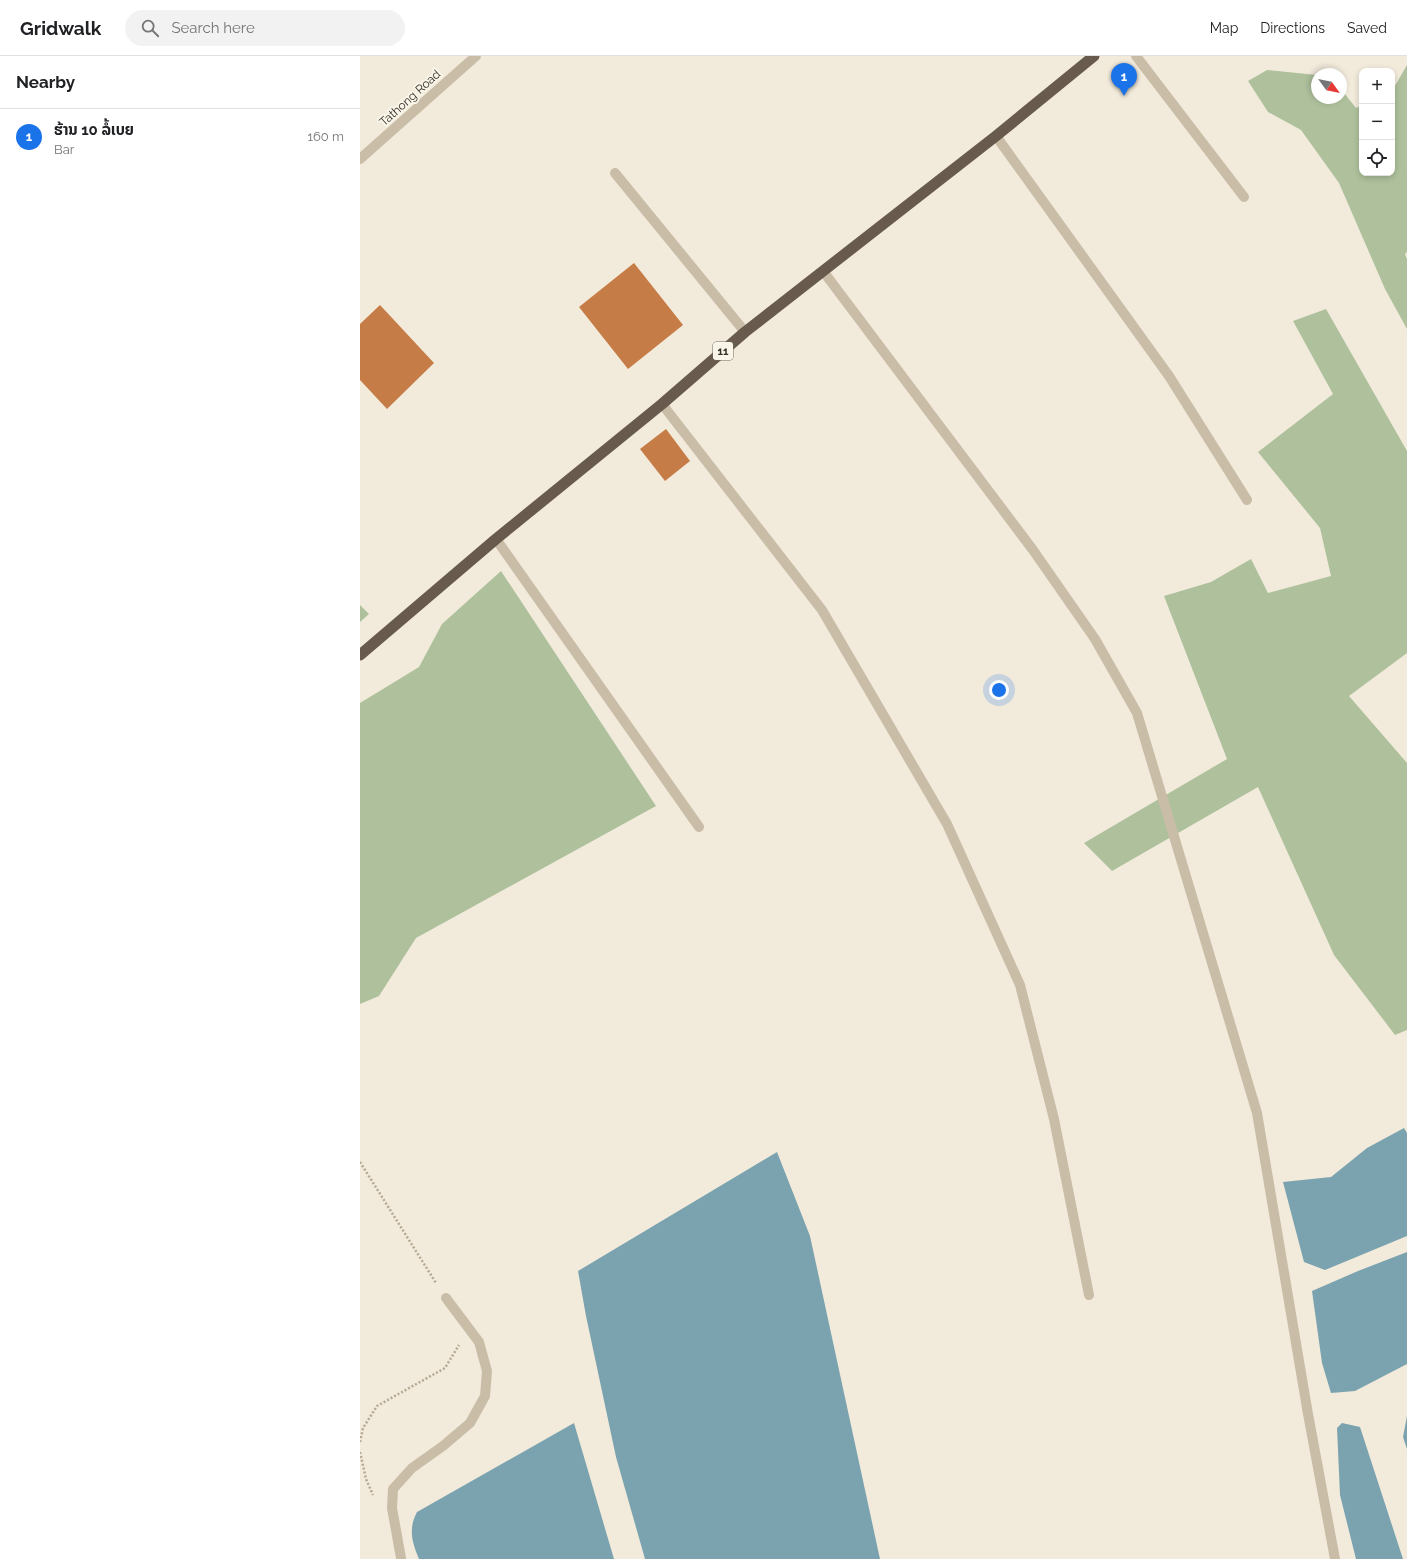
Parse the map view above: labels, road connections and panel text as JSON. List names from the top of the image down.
{
  "streets": {
    "highway": ["11"],
    "street": ["Tathong Road"]
  },
  "north": "bottom right",
  "page": {
    "header": "Gridwalk",
    "search": "Search here",
    "nav": ["Map", "Directions", "Saved"],
    "heading": "Nearby",
    "pins": "1",
    "map_buttons": ["+", "−"],
    "list": [
      {
        "mark": "1",
        "name": "ຮ້ານ 10 ລໍ້ເບຍ",
        "note": "Bar",
        "value": "160 m"
      }
    ]
  }
}
